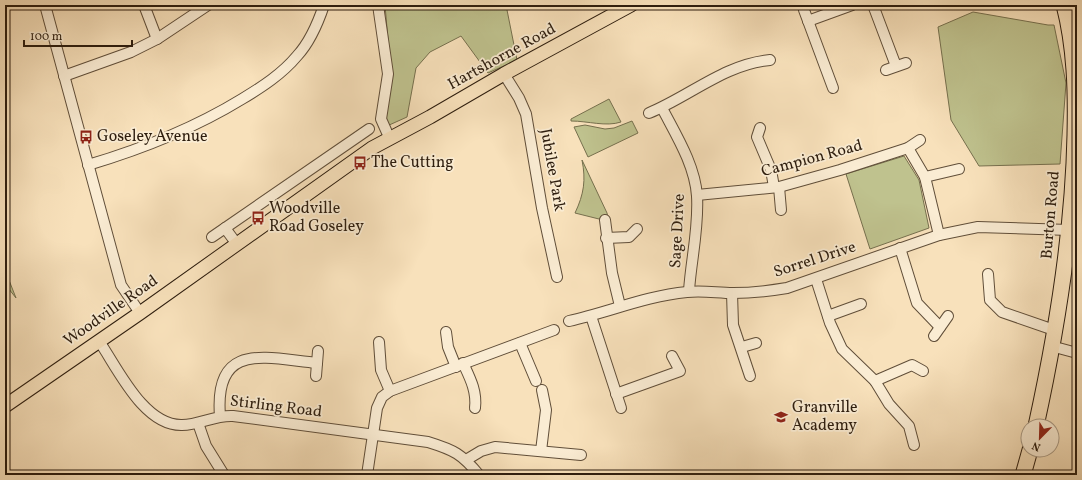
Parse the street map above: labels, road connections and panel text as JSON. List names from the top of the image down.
{
  "streets": {
    "highway": ["Burton Road"],
    "main road": ["Hartshorne Road", "Woodville Road"],
    "street": [
      "Campion Road",
      "Jubilee Park",
      "Sage Drive",
      "Sorrel Drive",
      "Stirling Road"
    ]
  },
  "crossings": [
    ["Hartshorne Road", "Jubilee Park"],
    ["Hartshorne Road", "Woodville Road"],
    ["Campion Road", "Sage Drive"],
    ["Burton Road", "Sorrel Drive"],
    ["Sage Drive", "Sorrel Drive"],
    ["Woodville Road", "Stirling Road"]
  ],
  "places": {
    "bus stop": ["Goseley Avenue", "The Cutting", "Woodville Road Goseley"],
    "school or university": ["Granville Academy"]
  },
  "scale_bar": "100 m",
  "north": "bottom left"
}
